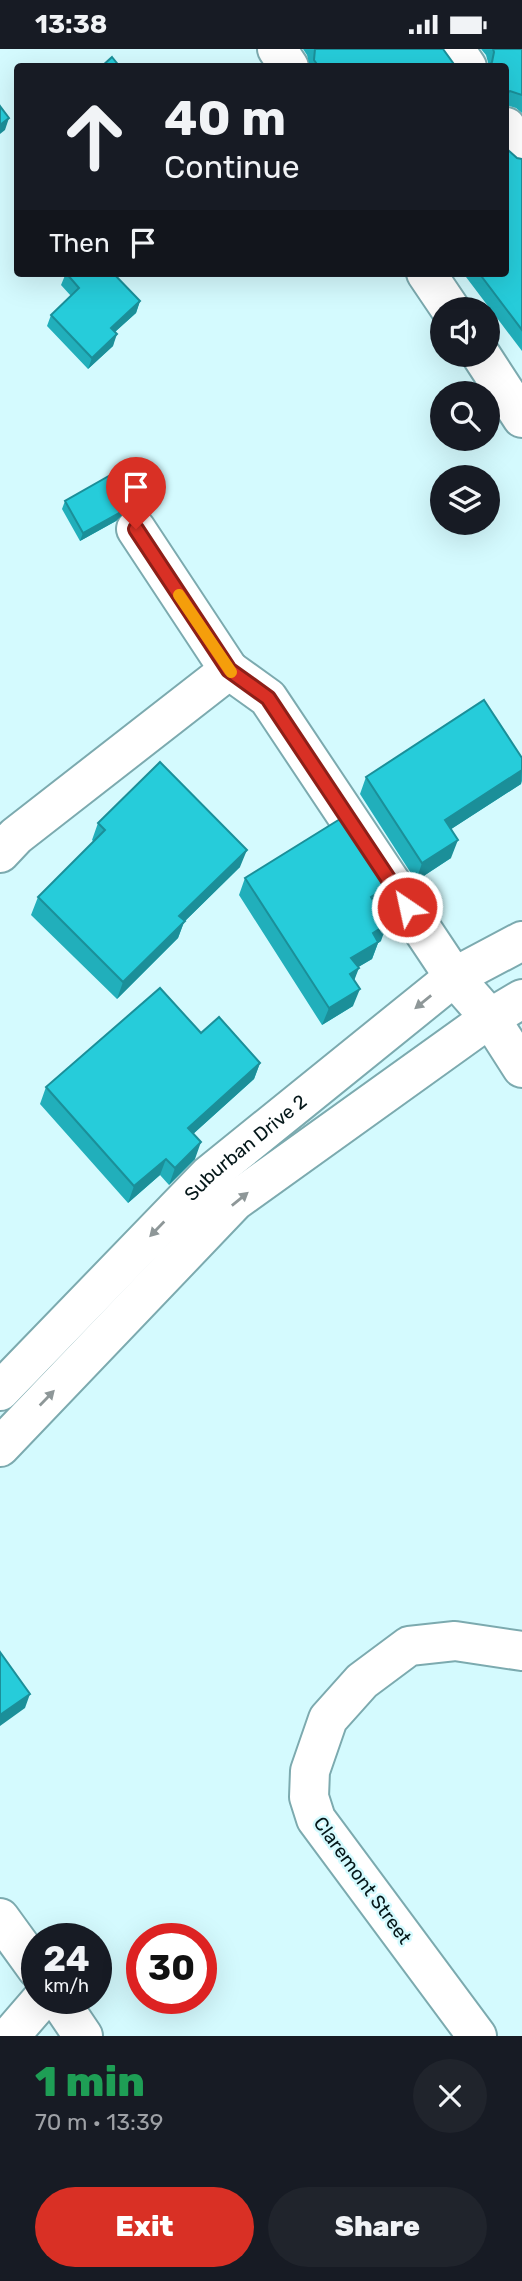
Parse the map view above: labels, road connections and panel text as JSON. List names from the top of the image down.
{
  "streets": {
    "street": ["Suburban Drive 2", "Claremont Street"]
  },
  "page": {
    "status": "13:38",
    "turn": ["40 m", "Continue"],
    "then": "Then",
    "speed": "24 km/h",
    "limit": "30",
    "heading": ["1 min", "70 m · 13:39"],
    "buttons": ["Exit", "Share"]
  }
}
